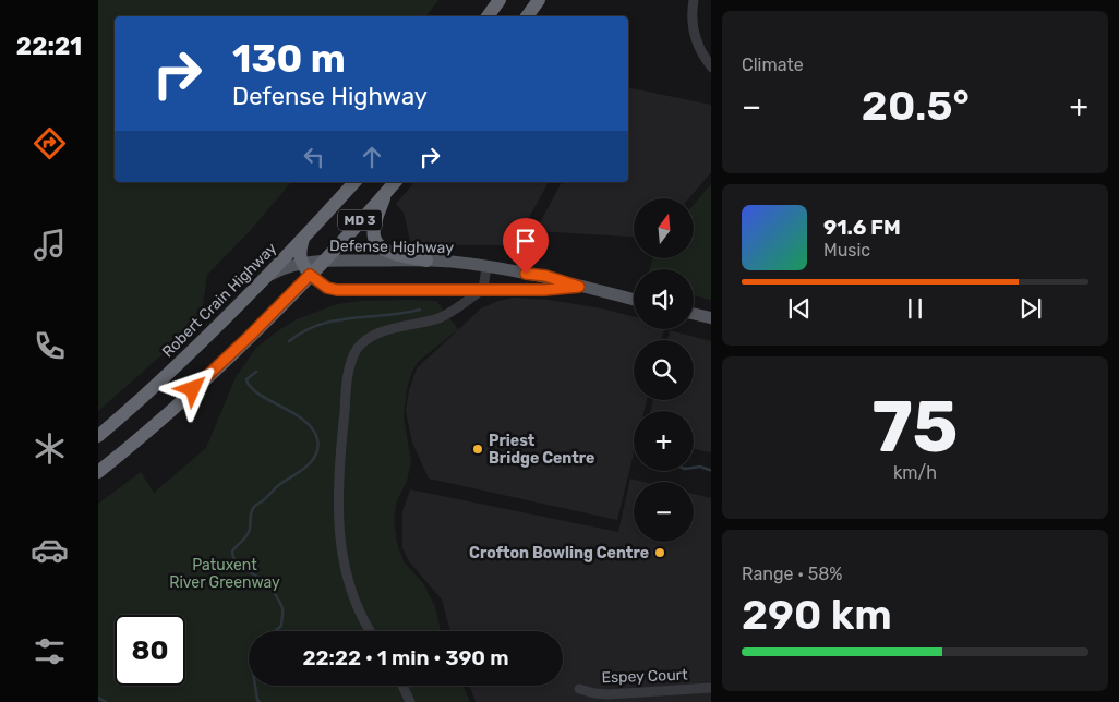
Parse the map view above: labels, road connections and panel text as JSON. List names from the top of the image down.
{
  "streets": {
    "highway": ["MD 3", "Robert Crain Highway"],
    "main road": ["Defense Highway"],
    "street": ["Espey Court"]
  },
  "crossings": [
    ["MD 3", "Defense Highway"],
    ["Defense Highway", "Robert Crain Highway"]
  ],
  "parks": ["Patuxent River Greenway"],
  "places": ["Priest Bridge Centre", "Crofton Bowling Centre"],
  "north": "top",
  "page": {
    "tabs": "22:21",
    "tile": [
      "Climate",
      ["75", "km/h"],
      ["Range · 58%", "290 km"]
    ],
    "turn": ["130 m", "Defense Highway"],
    "heat": ["−", "20.5°", "+"],
    "map_buttons": ["+", "−"],
    "song": ["91.6 FM", "Music"],
    "limit": "80",
    "trip": "22:22 · 1 min · 390 m"
  }
}
